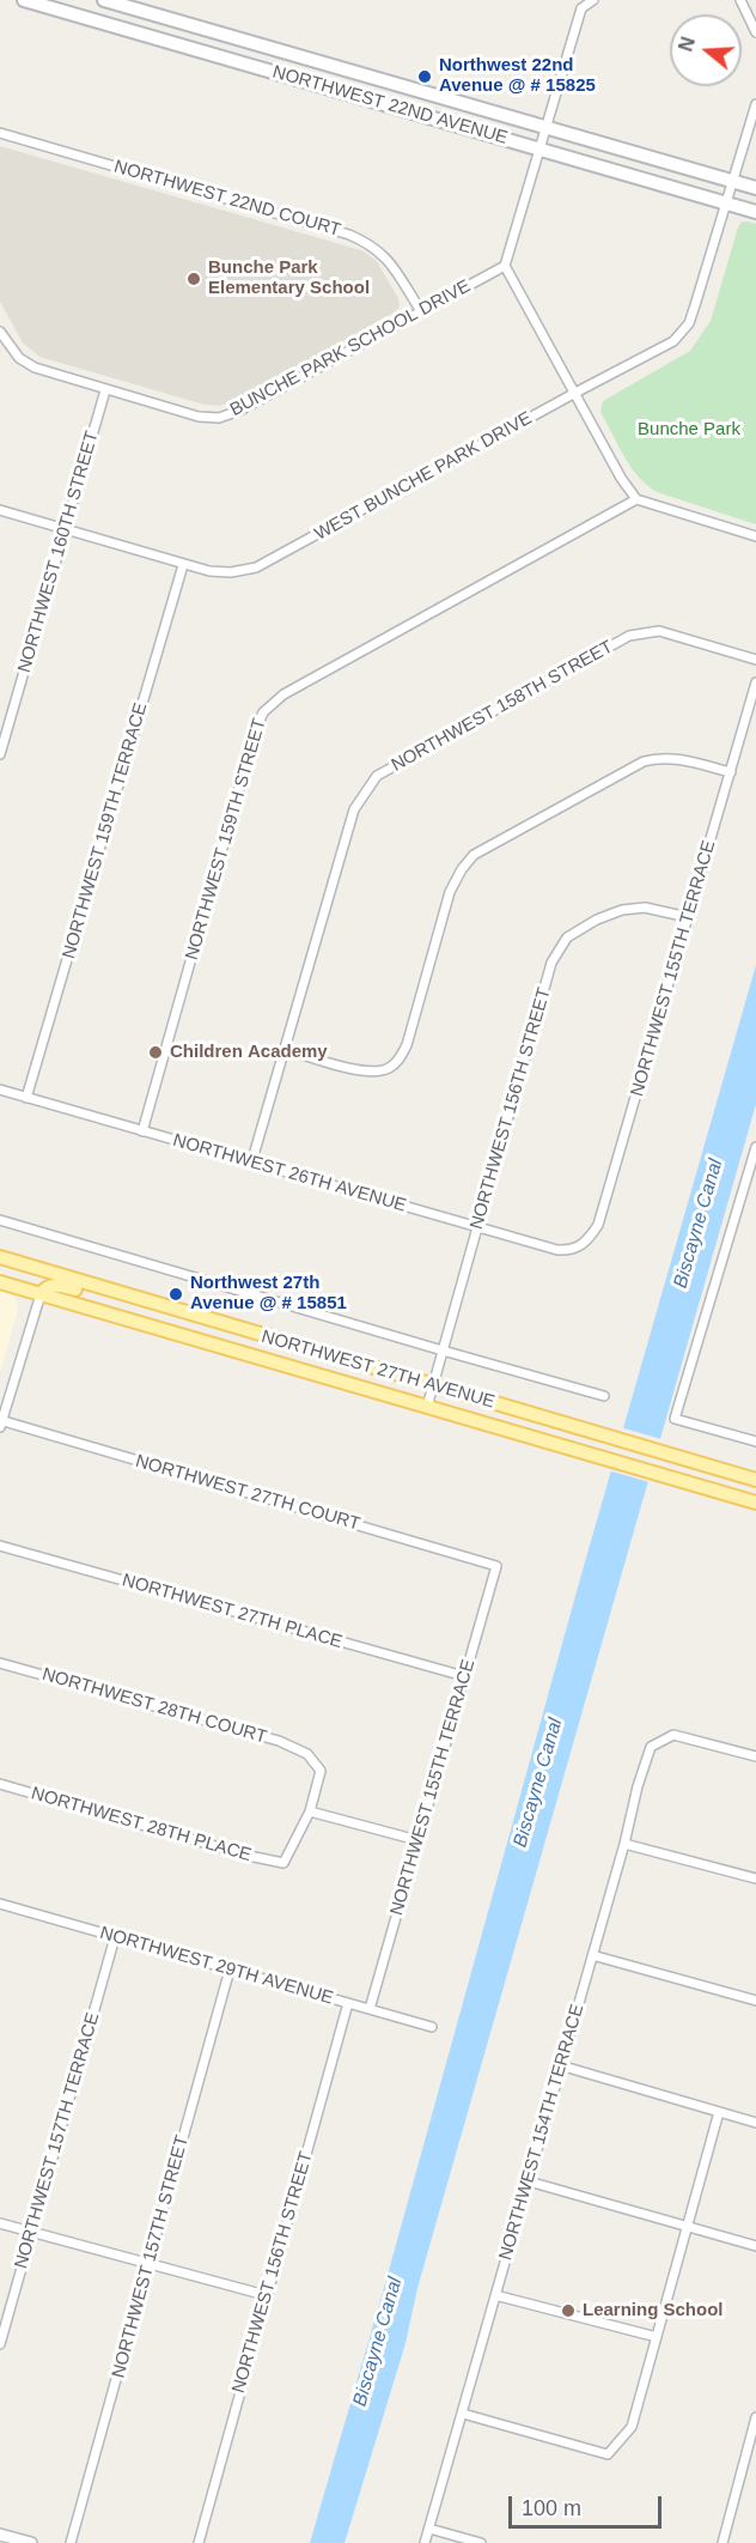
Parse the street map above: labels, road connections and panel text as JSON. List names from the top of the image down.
{
  "streets": {
    "main road": ["NORTHWEST 22ND AVENUE", "NORTHWEST 27TH AVENUE"],
    "street": [
      "NORTHWEST 22ND COURT",
      "BUNCHE PARK SCHOOL DRIVE",
      "WEST BUNCHE PARK DRIVE",
      "NORTHWEST 160TH STREET",
      "NORTHWEST 158TH STREET",
      "NORTHWEST 159TH TERRACE",
      "NORTHWEST 159TH STREET",
      "NORTHWEST 155TH TERRACE",
      "NORTHWEST 156TH STREET",
      "NORTHWEST 26TH AVENUE",
      "NORTHWEST 27TH COURT",
      "NORTHWEST 27TH PLACE",
      "NORTHWEST 28TH COURT",
      "NORTHWEST 28TH PLACE",
      "NORTHWEST 29TH AVENUE",
      "NORTHWEST 154TH TERRACE",
      "NORTHWEST 157TH TERRACE",
      "NORTHWEST 157TH STREET"
    ]
  },
  "crossings": [
    ["NORTHWEST 22ND AVENUE", "WEST BUNCHE PARK DRIVE"],
    ["NORTHWEST 22ND COURT", "BUNCHE PARK SCHOOL DRIVE"],
    ["BUNCHE PARK SCHOOL DRIVE", "NORTHWEST 160TH STREET"],
    ["WEST BUNCHE PARK DRIVE", "NORTHWEST 160TH STREET"],
    ["WEST BUNCHE PARK DRIVE", "NORTHWEST 159TH TERRACE"],
    ["NORTHWEST 158TH STREET", "NORTHWEST 26TH AVENUE"],
    ["NORTHWEST 159TH TERRACE", "NORTHWEST 26TH AVENUE"],
    ["NORTHWEST 159TH STREET", "NORTHWEST 26TH AVENUE"],
    ["NORTHWEST 155TH TERRACE", "NORTHWEST 156TH STREET"],
    ["NORTHWEST 155TH TERRACE", "NORTHWEST 26TH AVENUE"],
    ["NORTHWEST 155TH TERRACE", "NORTHWEST 27TH COURT"],
    ["NORTHWEST 155TH TERRACE", "NORTHWEST 27TH PLACE"],
    ["NORTHWEST 155TH TERRACE", "NORTHWEST 29TH AVENUE"],
    ["NORTHWEST 156TH STREET", "NORTHWEST 26TH AVENUE"],
    ["NORTHWEST 156TH STREET", "NORTHWEST 27TH AVENUE"],
    ["NORTHWEST 156TH STREET", "NORTHWEST 29TH AVENUE"],
    ["NORTHWEST 28TH COURT", "NORTHWEST 28TH PLACE"],
    ["NORTHWEST 29TH AVENUE", "NORTHWEST 157TH TERRACE"],
    ["NORTHWEST 29TH AVENUE", "NORTHWEST 157TH STREET"]
  ],
  "water": ["Biscayne Canal"],
  "parks": ["Bunche Park"],
  "places": [
    "Northwest 22nd Avenue @ # 15825",
    "Bunche Park Elementary School",
    "Children Academy",
    "Northwest 27th Avenue @ # 15851",
    "Learning School"
  ],
  "scale_bar": "100 m",
  "north": "left"
}
